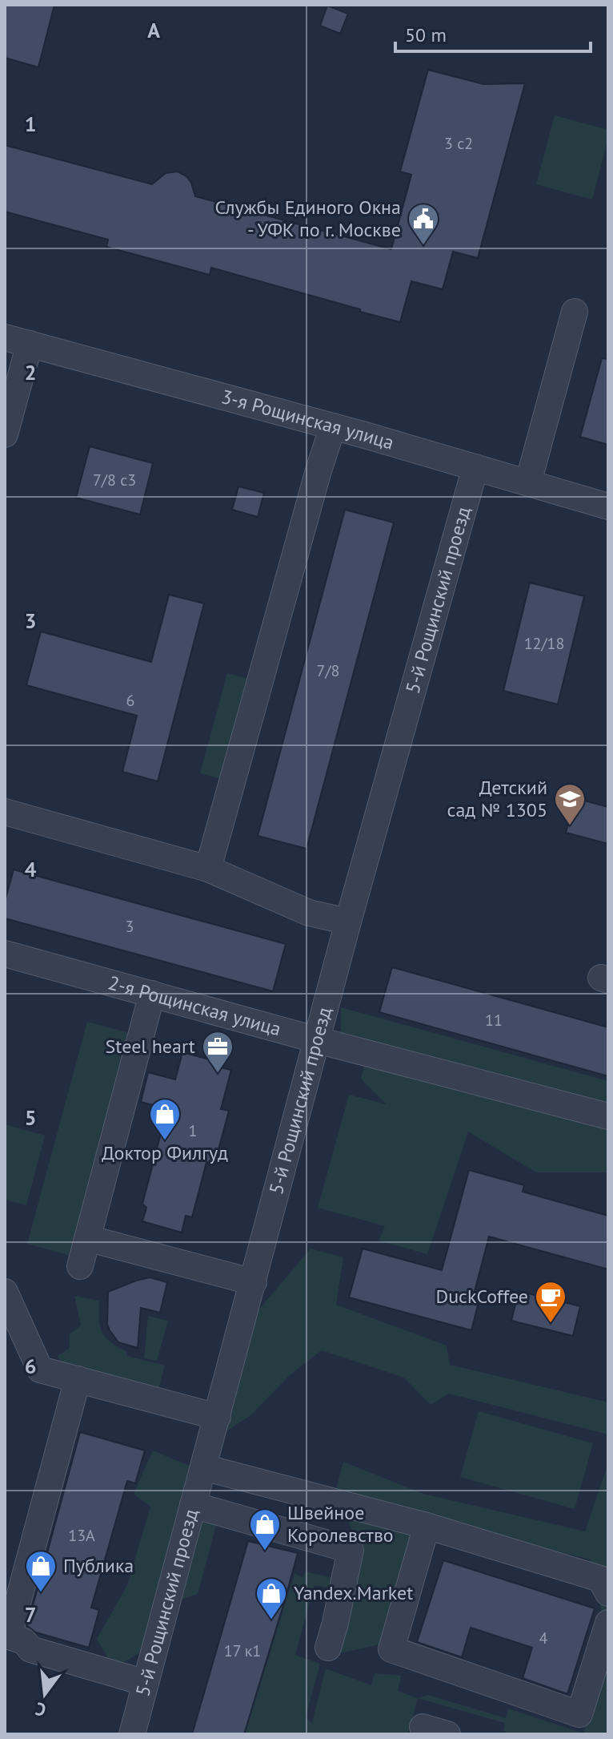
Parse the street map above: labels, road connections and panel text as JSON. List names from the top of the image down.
{
  "streets": {
    "street": ["3-я Рощинская улица", "5-й Рощинский проезд", "2-я Рощинская улица"]
  },
  "crossings": [
    ["3-я Рощинская улица", "5-й Рощинский проезд"],
    ["5-й Рощинский проезд", "2-я Рощинская улица"]
  ],
  "places": {
    "public building": ["Службы Единого Окна - УФК по г. Москве"],
    "school or university": ["Детский сад № 1305"],
    "office": ["Steel heart"],
    "shop": [
      "Доктор Филгуд",
      "Швейное Королевство",
      "Публика",
      "Yandex.Market"
    ],
    "cafe": ["DuckCoffee"]
  },
  "house_numbers": [
    "3 с2",
    "7/8 с3",
    "12/18",
    "7/8",
    "6",
    "3",
    "11",
    "1",
    "13А",
    "4",
    "17 к1"
  ],
  "scale_bar": "50 m",
  "north": "bottom",
  "grid": {
    "columns": ["A"],
    "rows": [
      "1",
      "2",
      "3",
      "4",
      "5",
      "6",
      "7"
    ]
  }
}
